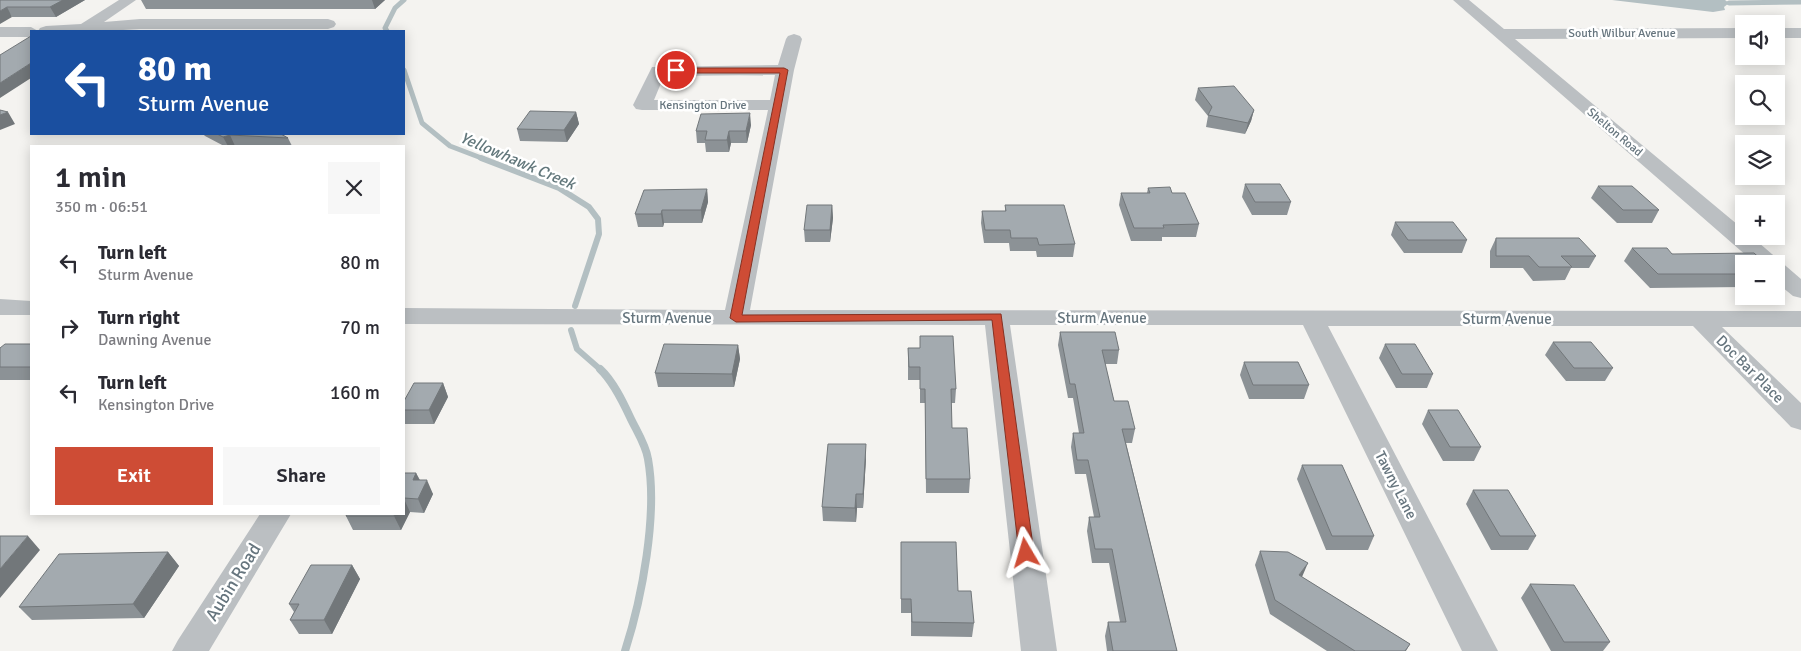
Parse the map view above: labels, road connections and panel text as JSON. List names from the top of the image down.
{
  "streets": {
    "street": [
      "South Wilbur Avenue",
      "Kensington Drive",
      "Shelton Road",
      "Sturm Avenue",
      "Doc Bar Place",
      "Tawny Lane",
      "Aubin Road"
    ]
  },
  "crossings": [
    ["South Wilbur Avenue", "Shelton Road"],
    ["Sturm Avenue", "Doc Bar Place"],
    ["Sturm Avenue", "Tawny Lane"]
  ],
  "water": ["Yellowhawk Creek"],
  "page": {
    "map_buttons": ["+", "−"],
    "turn": ["80 m", "Sturm Avenue"],
    "heading": ["1 min", "350 m · 06:51"],
    "list": [
      {
        "name": "Turn left",
        "note": "Sturm Avenue",
        "value": "80 m"
      },
      {
        "name": "Turn right",
        "note": "Dawning Avenue",
        "value": "70 m"
      },
      {
        "name": "Turn left",
        "note": "Kensington Drive",
        "value": "160 m"
      }
    ],
    "buttons": ["Exit", "Share"]
  }
}
